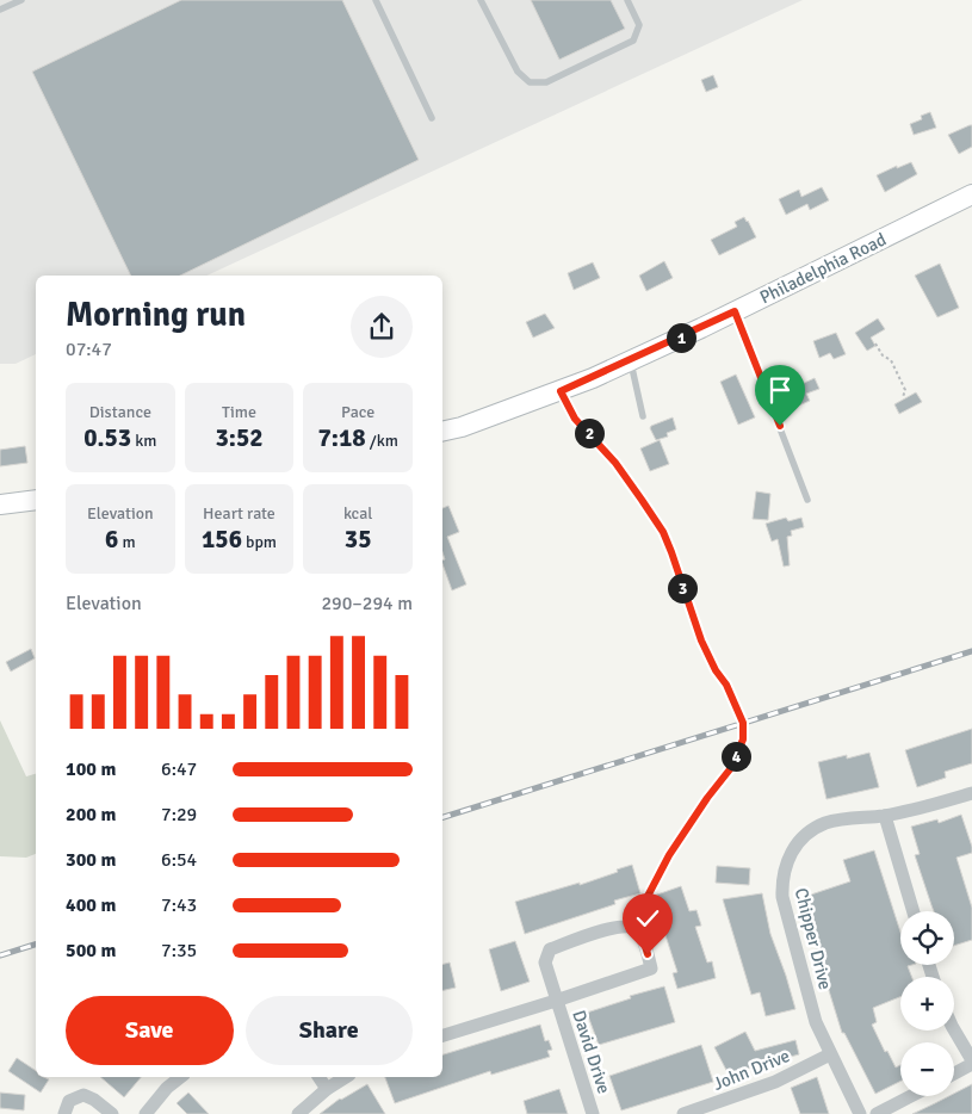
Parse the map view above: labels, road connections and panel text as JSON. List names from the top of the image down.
{
  "streets": {
    "main road": ["Philadelphia Road"],
    "street": ["Chipper Drive", "David Drive", "John Drive"]
  },
  "crossings": [
    ["Chipper Drive", "John Drive"]
  ],
  "page": {
    "heading": ["Morning run", "07:47"],
    "pins": [
      "1",
      "2",
      "3",
      "4"
    ],
    "stats": [
      ["Distance", "0.53 km"],
      ["Time", "3:52"],
      ["Pace", "7:18 /km"],
      ["Elevation", "6 m"],
      ["Heart rate", "156 bpm"],
      ["kcal", "35"]
    ],
    "chart": ["Elevation", "290–294 m"],
    "list": [
      {
        "name": "100 m",
        "note": "6:47"
      },
      {
        "name": "200 m",
        "note": "7:29"
      },
      {
        "name": "300 m",
        "note": "6:54"
      },
      {
        "name": "400 m",
        "note": "7:43"
      },
      {
        "name": "500 m",
        "note": "7:35"
      }
    ],
    "map_buttons": ["+", "−"],
    "buttons": ["Save", "Share"]
  }
}
